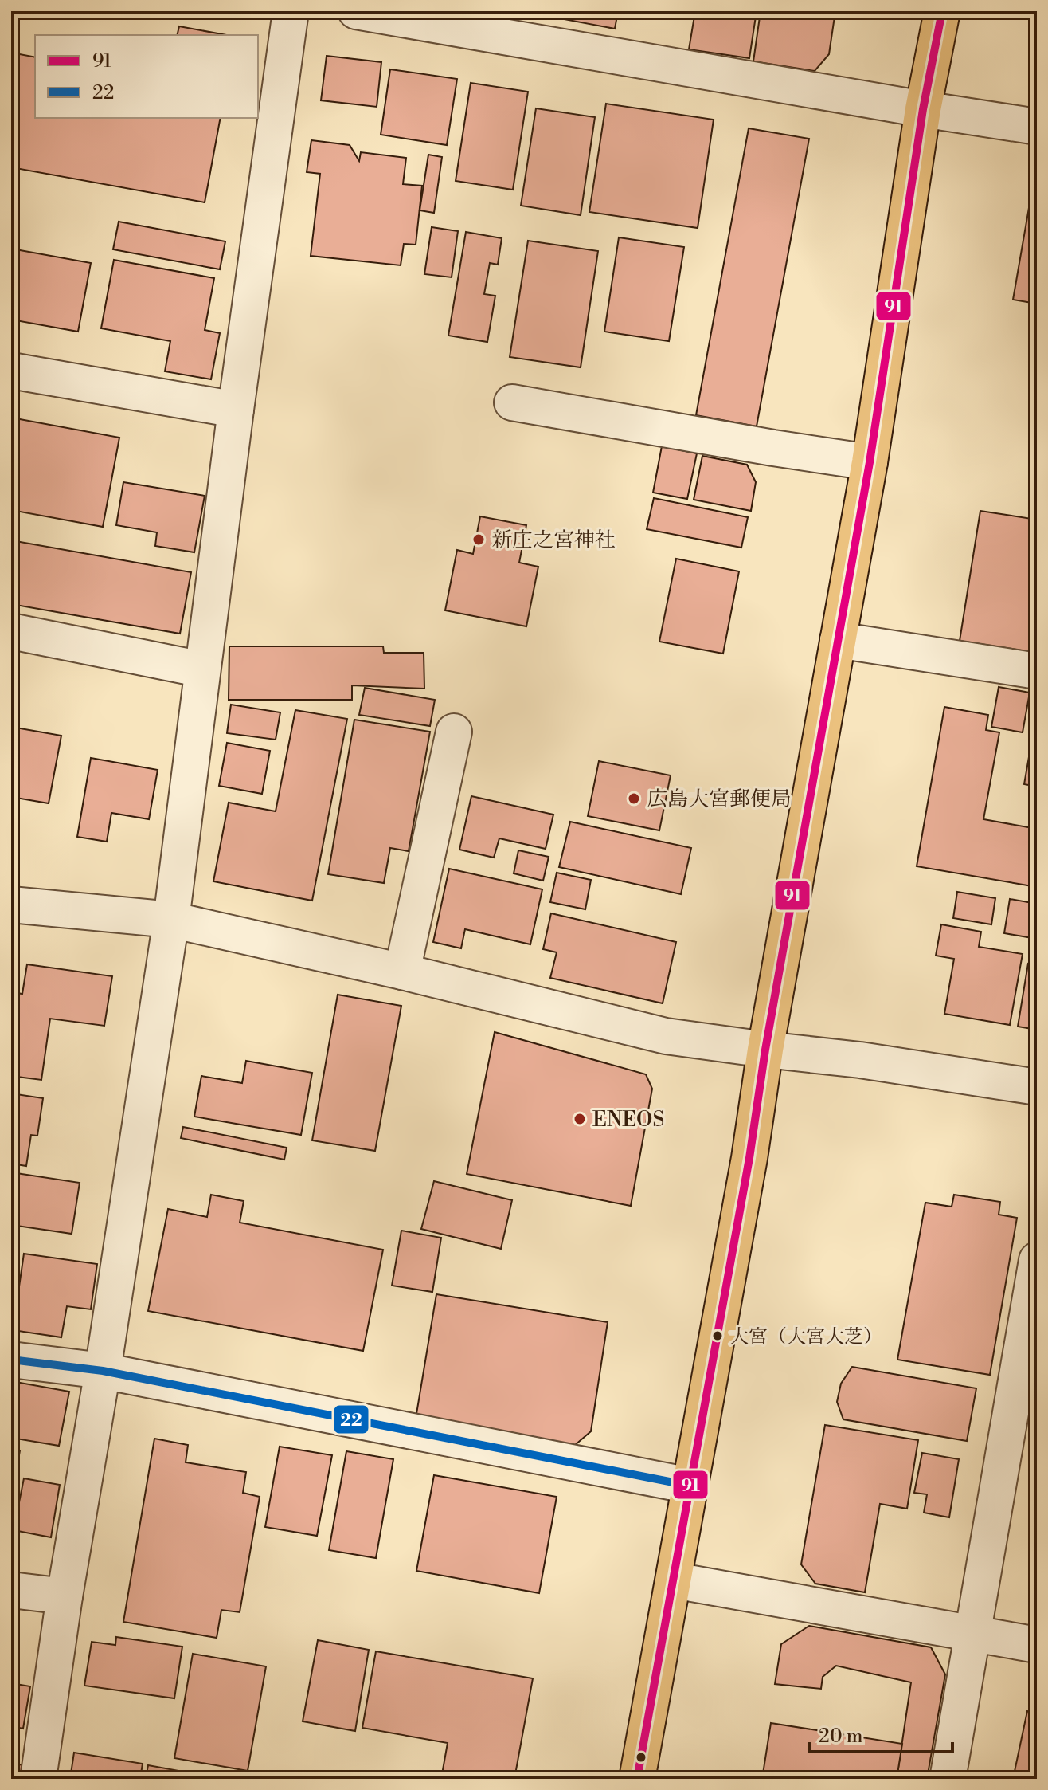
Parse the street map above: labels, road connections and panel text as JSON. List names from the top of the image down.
{
  "places": [
    "新庄之宮神社",
    "広島大宮郵便局",
    "ENEOS",
    "大宮（大宮大芝）"
  ],
  "lines": ["transit line 91", "transit line 22"],
  "legend": ["91", "22"],
  "scale_bar": "20 m"
}
